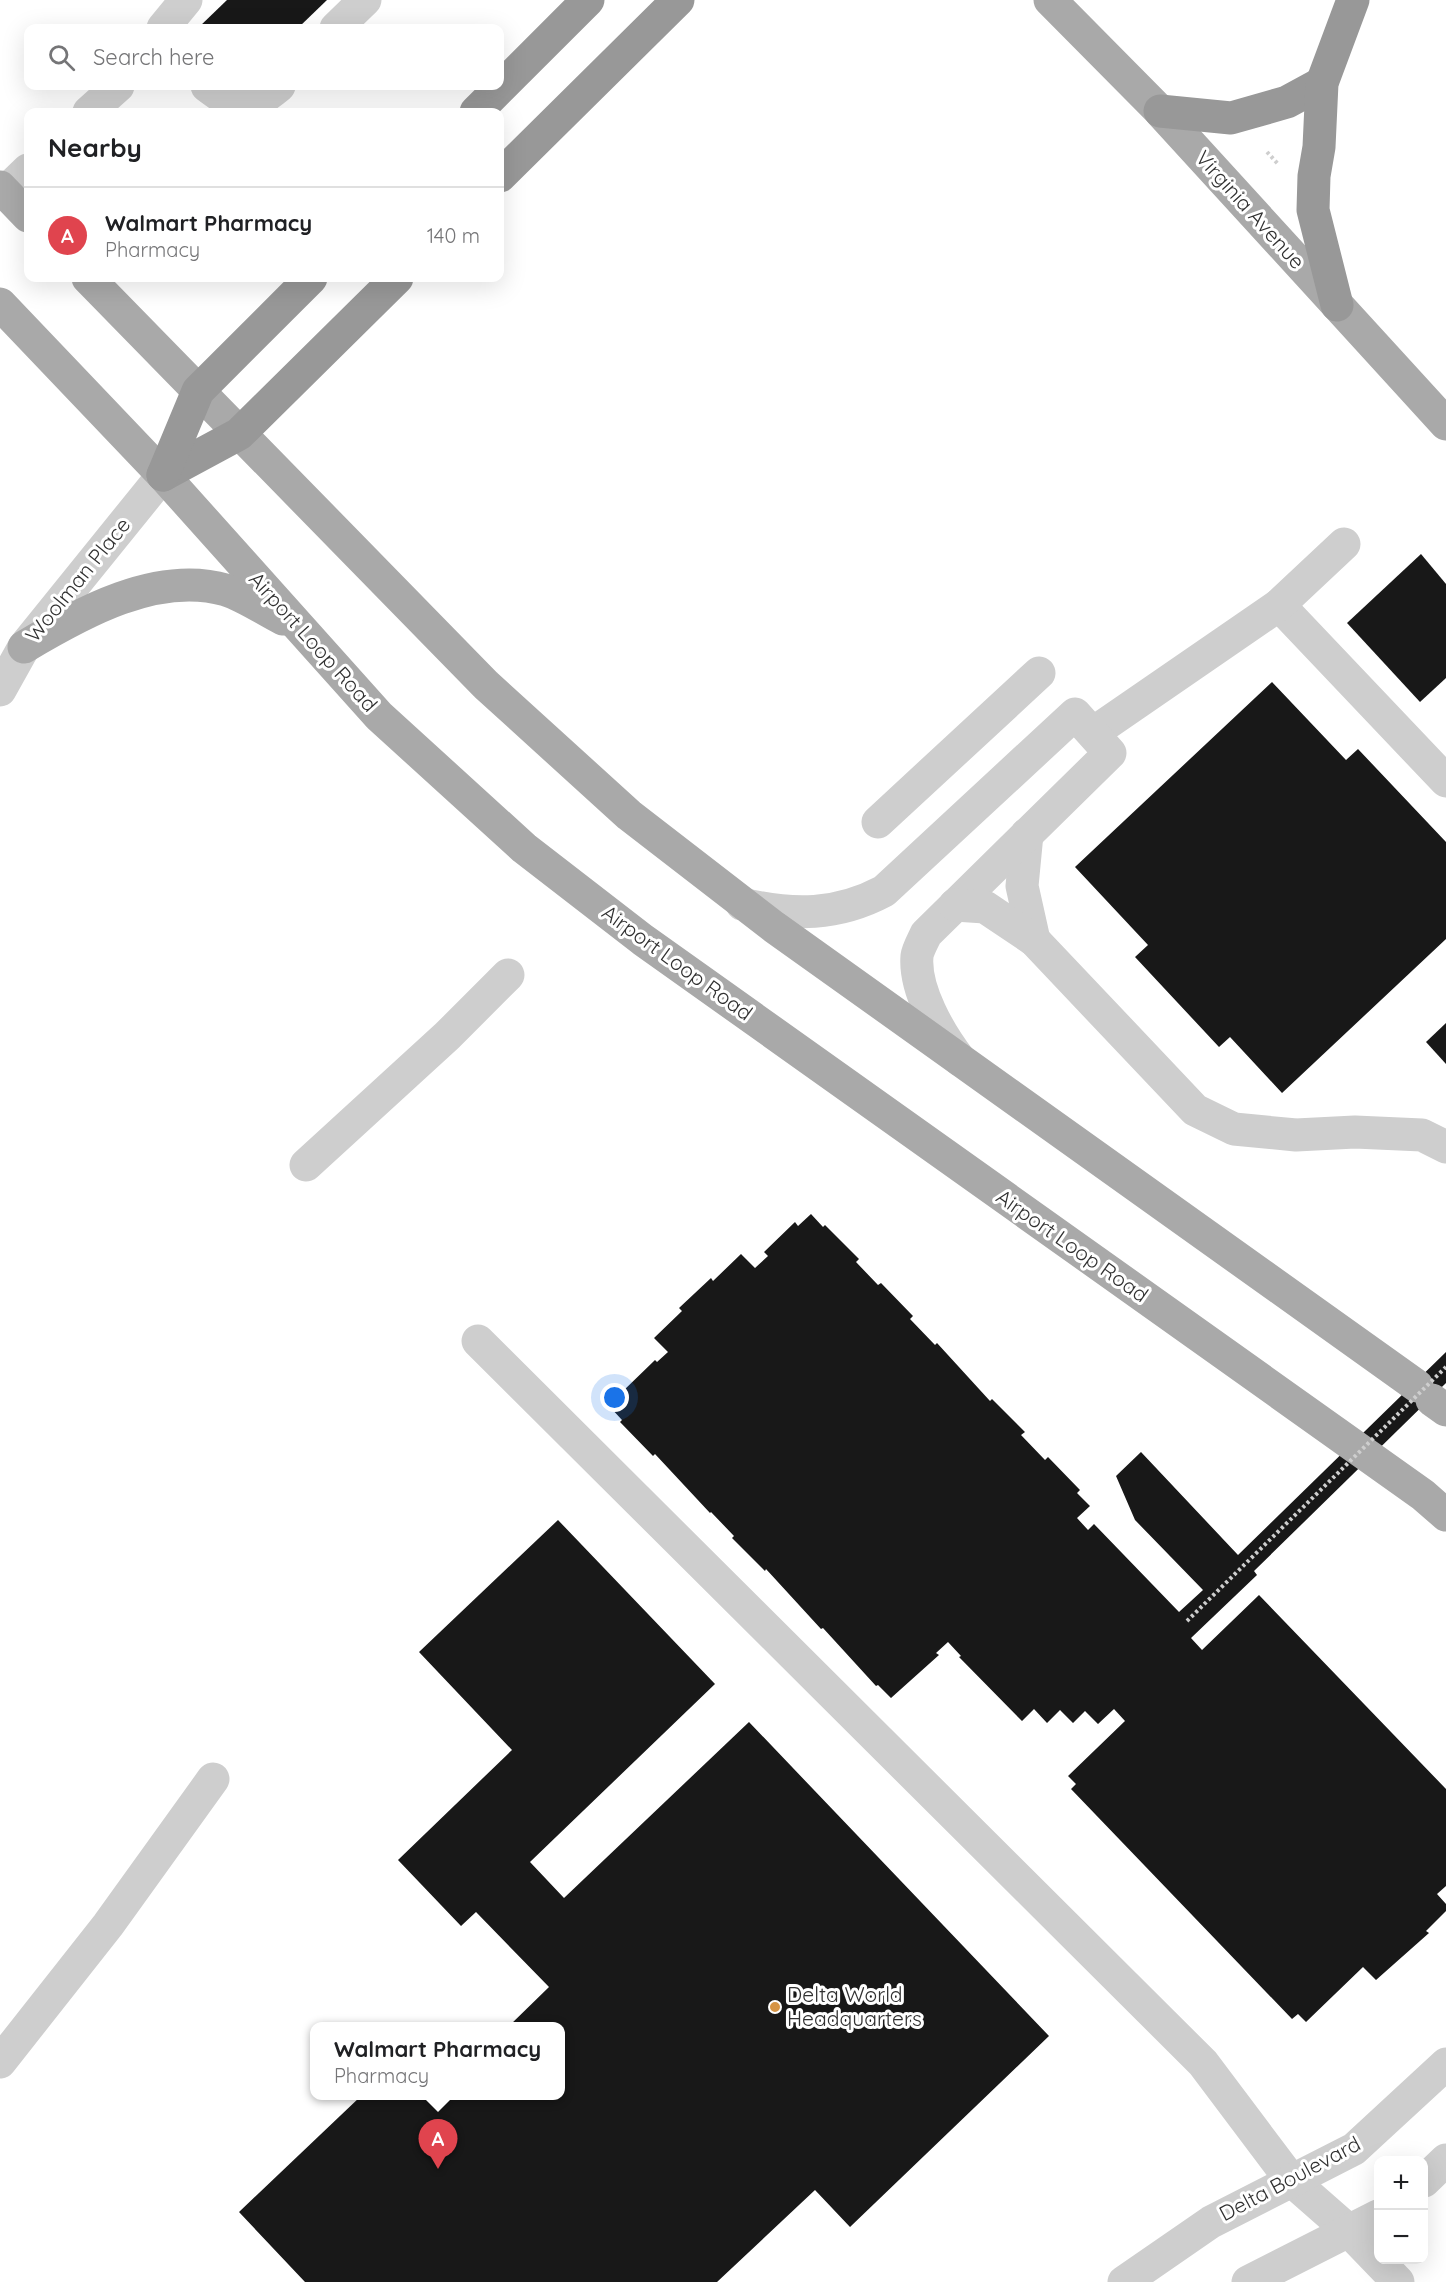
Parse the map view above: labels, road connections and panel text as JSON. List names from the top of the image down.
{
  "streets": {
    "main road": ["Virginia Avenue", "Airport Loop Road"],
    "street": ["Woolman Place", "Delta Boulevard"]
  },
  "crossings": [
    ["Woolman Place", "Airport Loop Road"]
  ],
  "places": ["Delta World Headquarters"],
  "page": {
    "search": "Search here",
    "heading": "Nearby",
    "list": [
      {
        "mark": "A",
        "name": "Walmart Pharmacy",
        "note": "Pharmacy",
        "value": "140 m"
      }
    ],
    "popup": ["Walmart Pharmacy", "Pharmacy"],
    "pins": "A",
    "map_buttons": ["+", "−"]
  }
}
